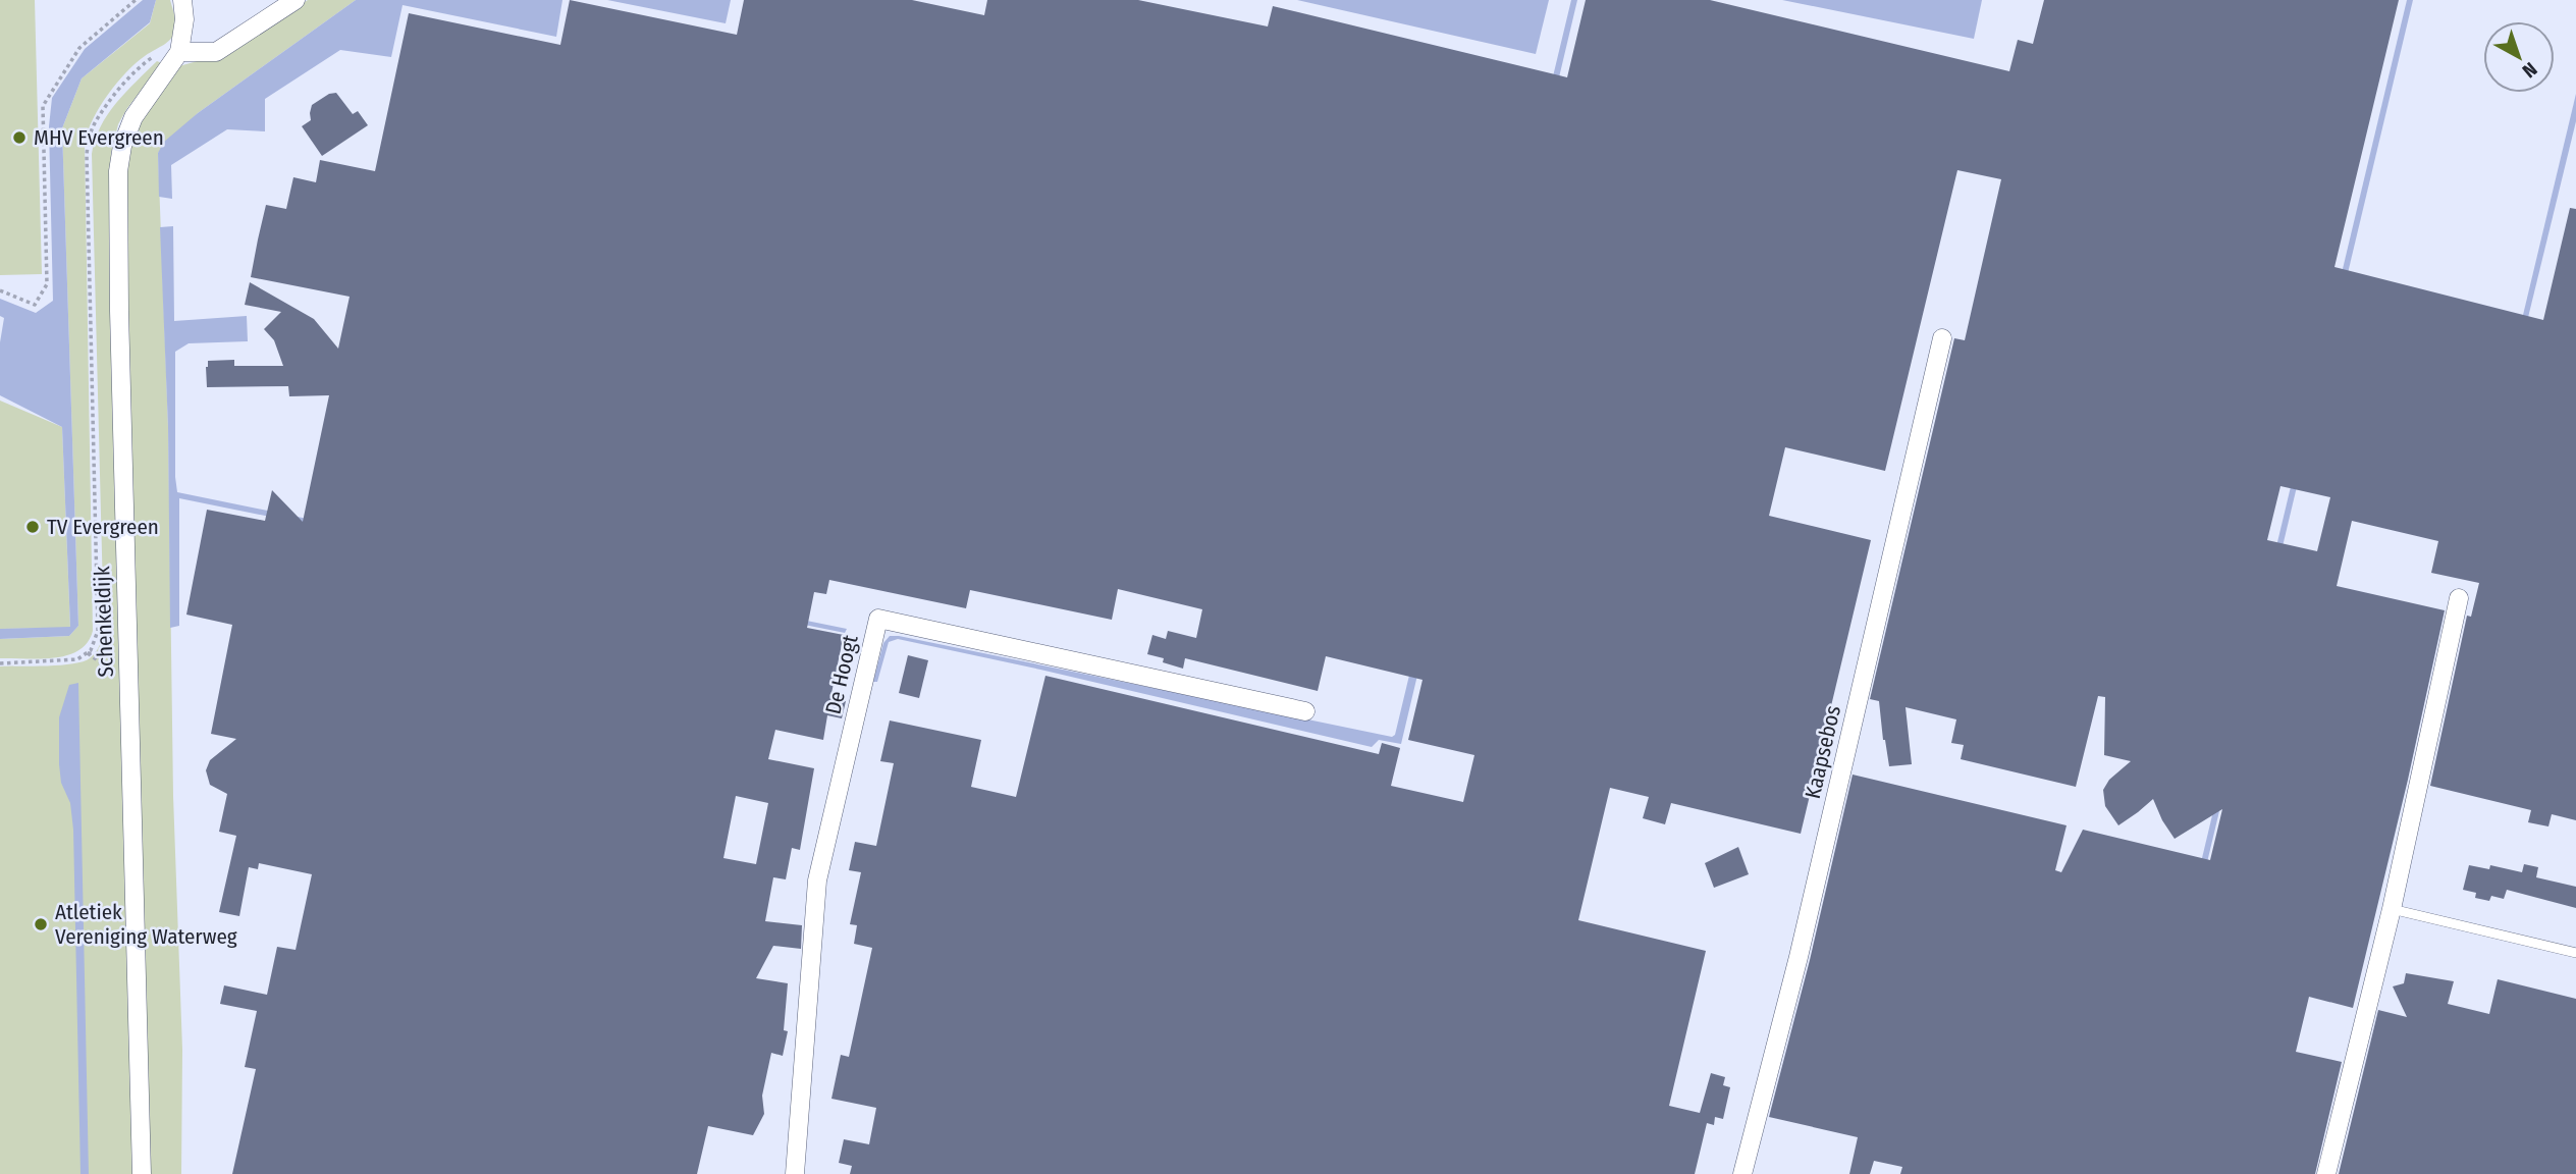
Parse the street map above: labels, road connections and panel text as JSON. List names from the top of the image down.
{
  "streets": {
    "street": ["Schenkeldijk", "De Hoogt", "Kaapsebos"]
  },
  "places": ["MHV Evergreen", "TV Evergreen", "Atletiek Vereniging Waterweg"],
  "north": "bottom right"
}
